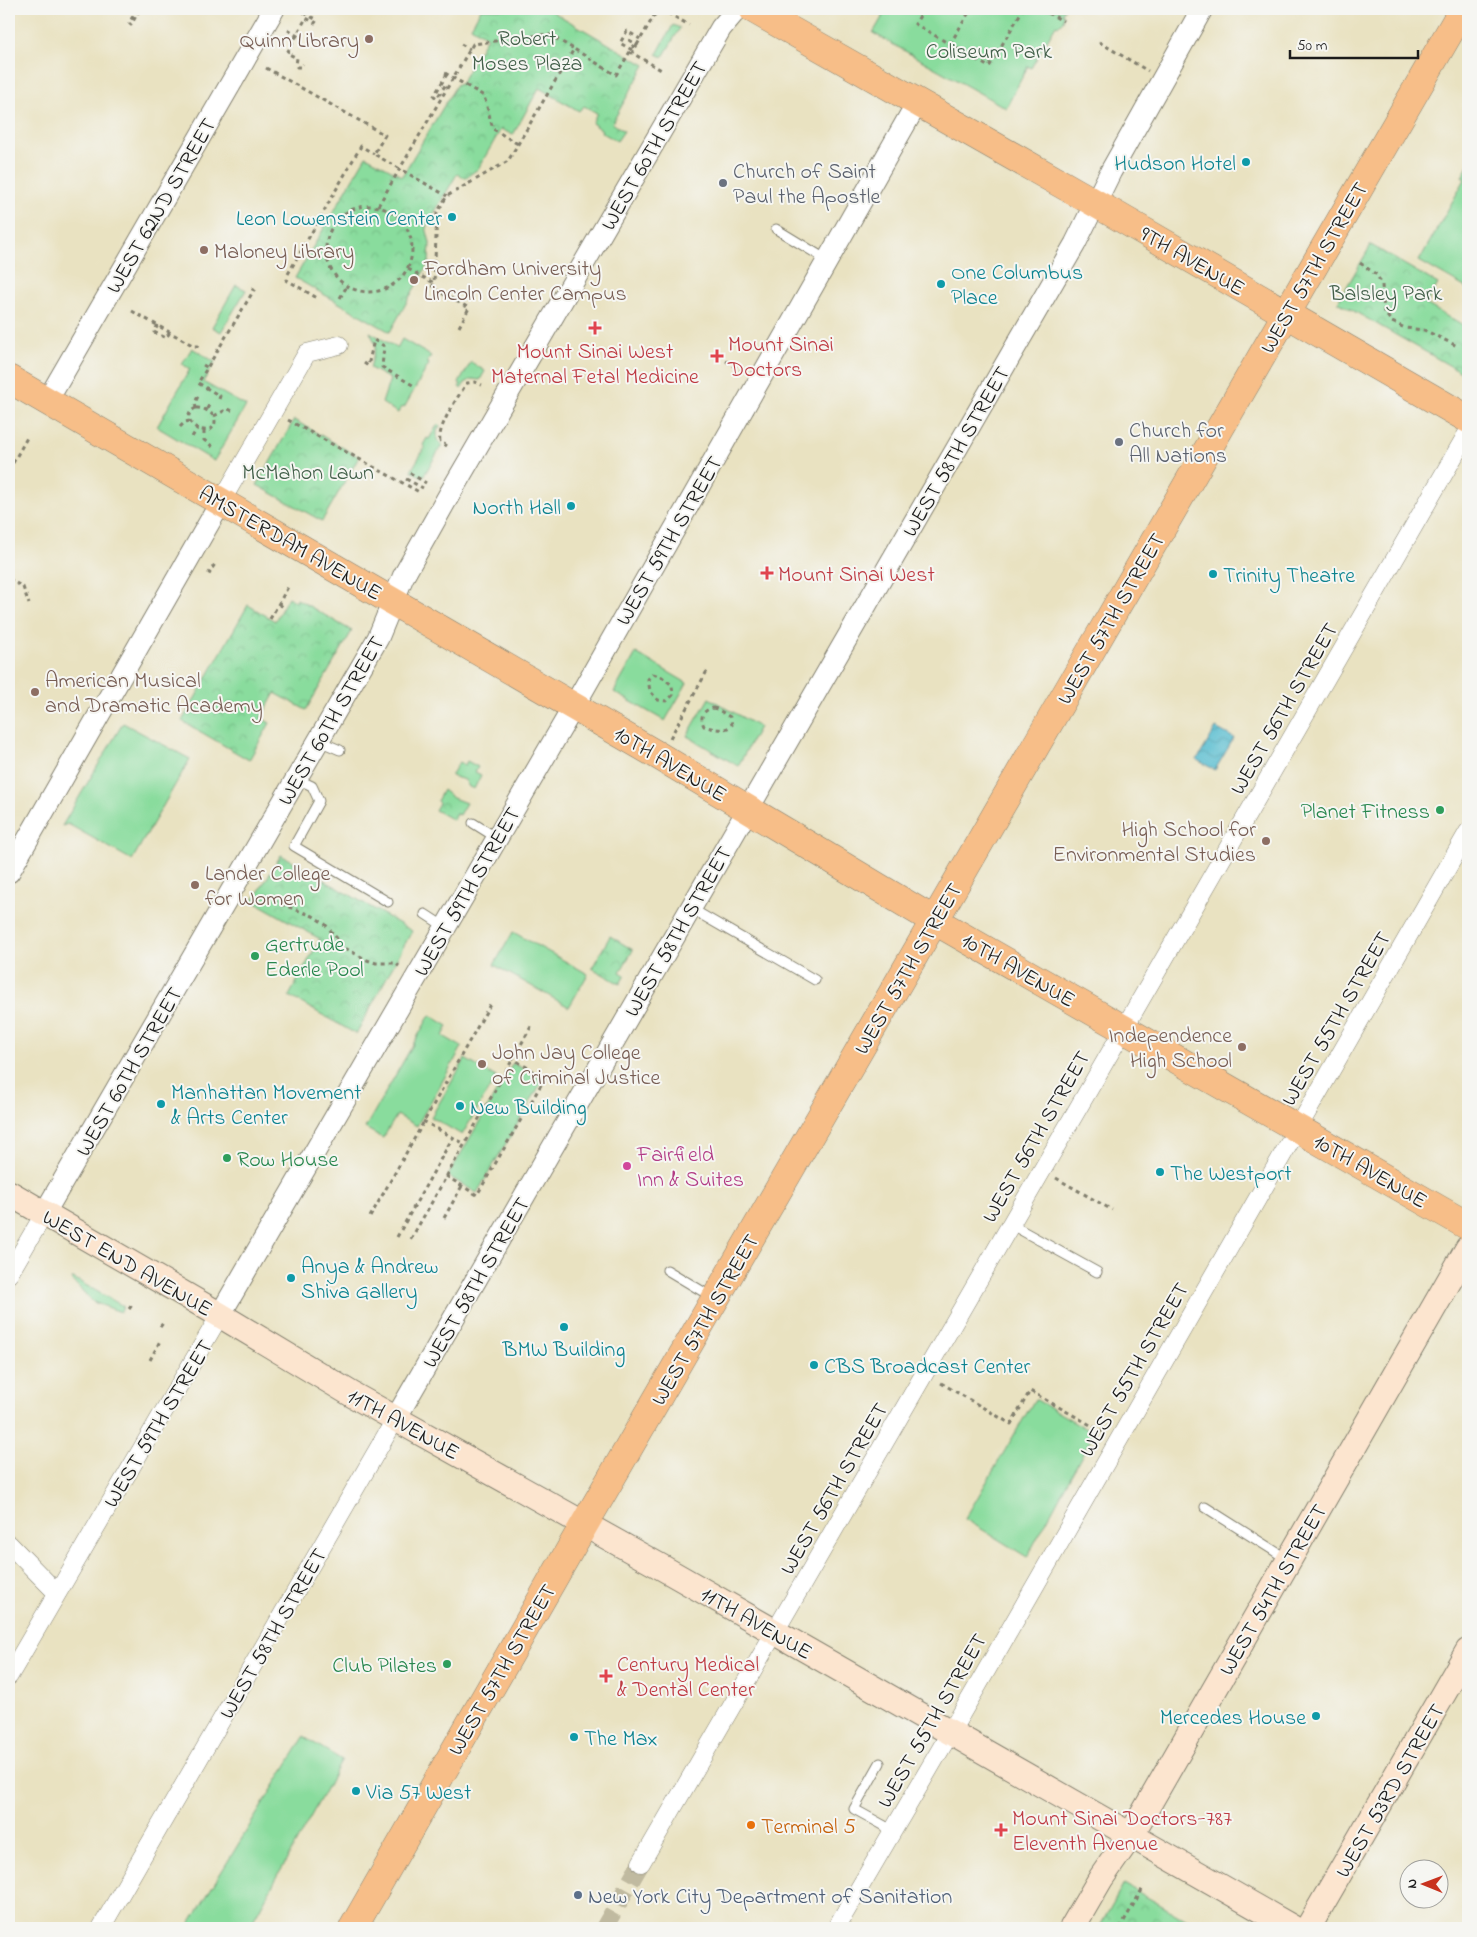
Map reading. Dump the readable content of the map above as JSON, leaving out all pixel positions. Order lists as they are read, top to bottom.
{
  "streets": {
    "main road": [
      "9TH AVENUE",
      "WEST 57TH STREET",
      "AMSTERDAM AVENUE",
      "10TH AVENUE",
      "WEST END AVENUE",
      "11TH AVENUE",
      "WEST 54TH STREET",
      "WEST 53RD STREET"
    ],
    "street": [
      "WEST 60TH STREET",
      "WEST 62ND STREET",
      "WEST 58TH STREET",
      "WEST 59TH STREET",
      "WEST 56TH STREET",
      "WEST 55TH STREET"
    ]
  },
  "crossings": [
    ["WEST 60TH STREET", "AMSTERDAM AVENUE"],
    ["WEST 60TH STREET", "WEST END AVENUE"],
    ["WEST 62ND STREET", "AMSTERDAM AVENUE"],
    ["9TH AVENUE", "WEST 57TH STREET"],
    ["9TH AVENUE", "WEST 58TH STREET"],
    ["9TH AVENUE", "WEST 59TH STREET"],
    ["WEST 57TH STREET", "10TH AVENUE"],
    ["WEST 57TH STREET", "11TH AVENUE"],
    ["WEST 58TH STREET", "10TH AVENUE"],
    ["WEST 58TH STREET", "11TH AVENUE"],
    ["WEST 59TH STREET", "AMSTERDAM AVENUE"],
    ["WEST 59TH STREET", "10TH AVENUE"],
    ["WEST 59TH STREET", "WEST END AVENUE"],
    ["WEST 59TH STREET", "11TH AVENUE"],
    ["AMSTERDAM AVENUE", "10TH AVENUE"],
    ["WEST 56TH STREET", "10TH AVENUE"],
    ["WEST 56TH STREET", "11TH AVENUE"],
    ["10TH AVENUE", "WEST 55TH STREET"],
    ["WEST 55TH STREET", "11TH AVENUE"],
    ["WEST END AVENUE", "11TH AVENUE"],
    ["11TH AVENUE", "WEST 54TH STREET"]
  ],
  "parks": [
    "Robert Moses Plaza",
    "Coliseum Park",
    "Balsley Park",
    "McMahon Lawn"
  ],
  "places": {
    "other": [
      "Quinn Library",
      "Hudson Hotel",
      "Church of Saint Paul the Apostle",
      "Leon Lowenstein Center",
      "Maloney Library",
      "Fordham University Lincoln Center Campus",
      "One Columbus Place",
      "Church for All Nations",
      "North Hall",
      "Trinity Theatre",
      "American Musical and Dramatic Academy",
      "Planet Fitness",
      "High School for Environmental Studies",
      "Lander College for Women",
      "Gertrude Ederle Pool",
      "Independence High School",
      "John Jay College of Criminal Justice",
      "Manhattan Movement & Arts Center",
      "New Building",
      "Row House",
      "Fairfield Inn & Suites",
      "The Westport",
      "Anya & Andrew Shiva Gallery",
      "BMW Building",
      "CBS Broadcast Center",
      "Club Pilates",
      "Mercedes House",
      "The Max",
      "Via 57 West",
      "Terminal 5",
      "New York City Department of Sanitation"
    ],
    "health": [
      "Mount Sinai West Maternal Fetal Medicine",
      "Mount Sinai Doctors",
      "Mount Sinai West",
      "Century Medical & Dental Center",
      "Mount Sinai Doctors-787 Eleventh Avenue"
    ]
  },
  "scale_bar": "50 m",
  "north": "left"
}
